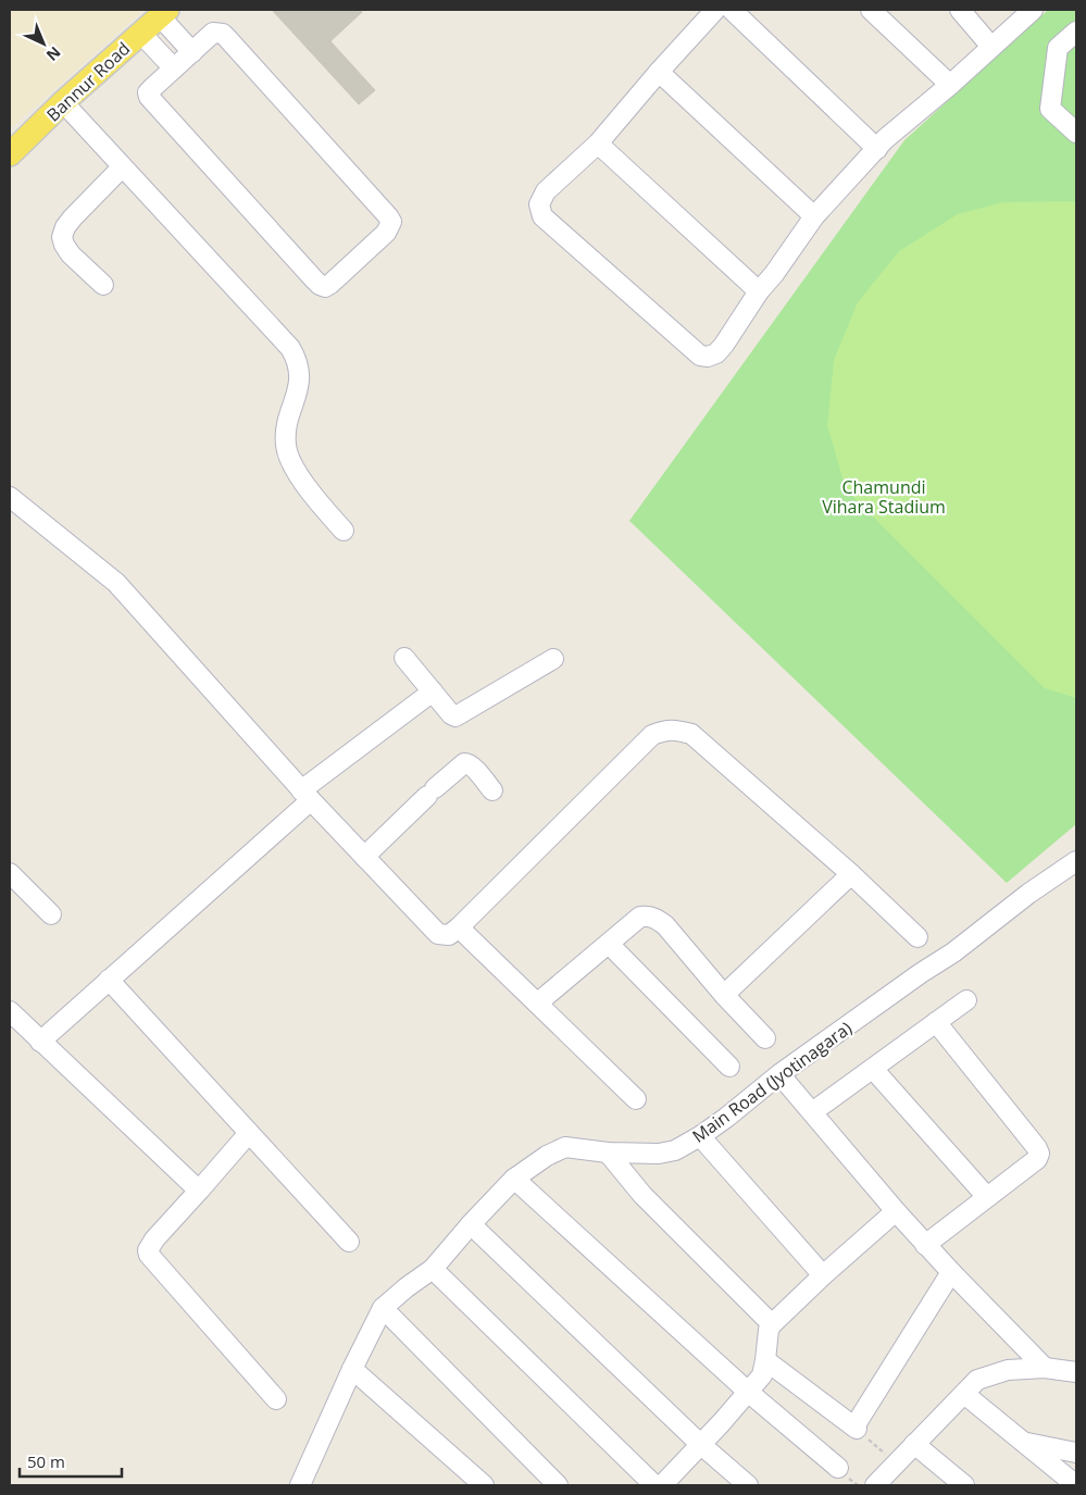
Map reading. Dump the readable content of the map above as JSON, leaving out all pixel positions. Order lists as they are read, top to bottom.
{
  "streets": {
    "main road": ["Bannur Road"],
    "street": ["Main Road (Jyotinagara)"]
  },
  "parks": ["Chamundi Vihara Stadium"],
  "scale_bar": "50 m",
  "north": "bottom right"
}
